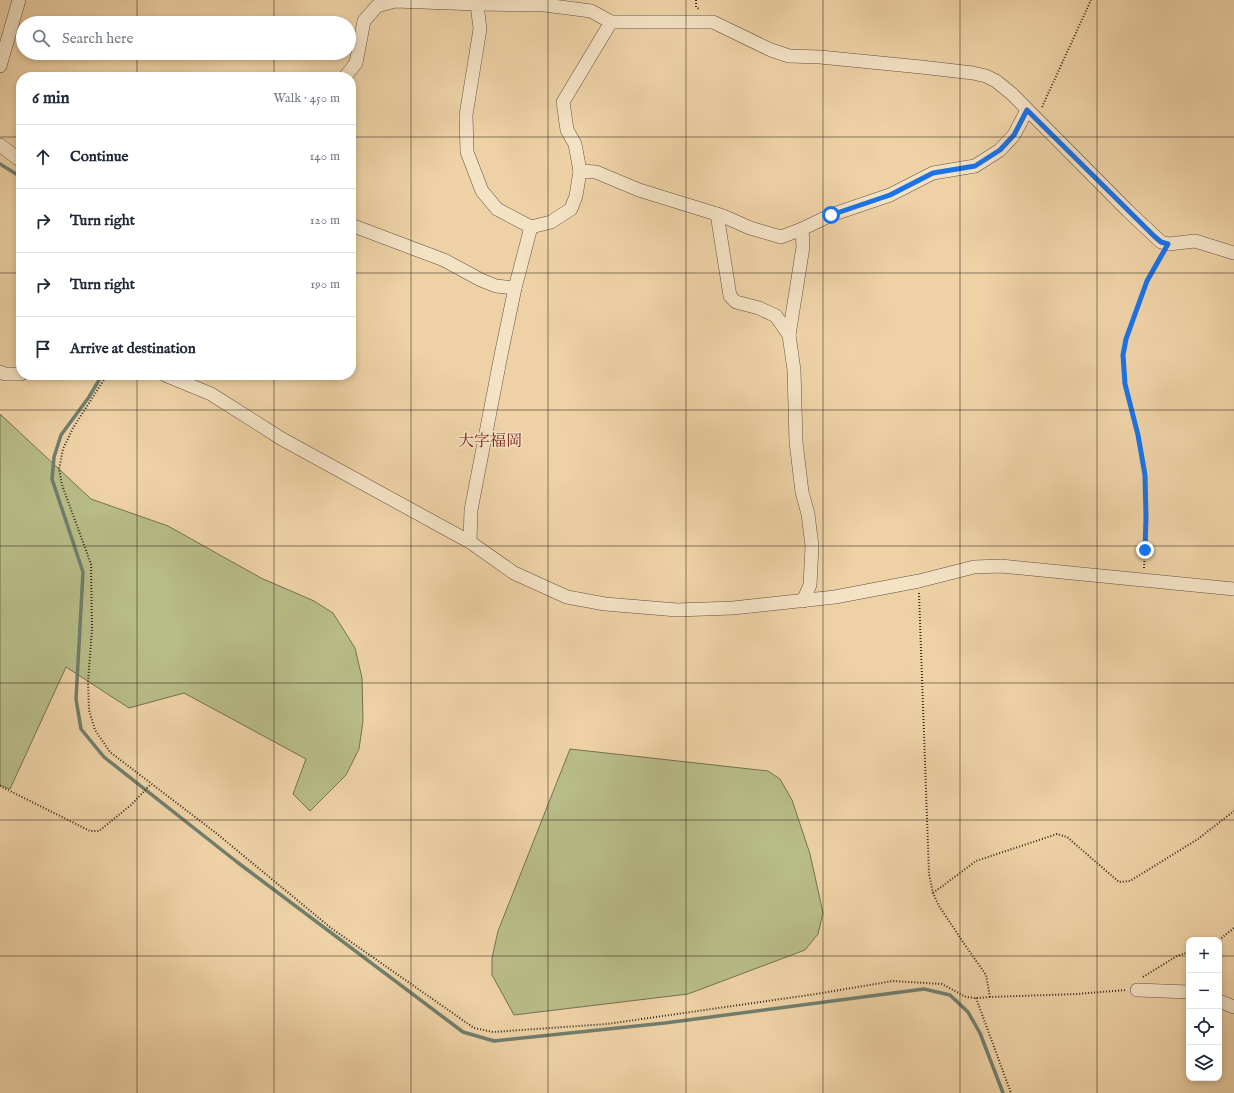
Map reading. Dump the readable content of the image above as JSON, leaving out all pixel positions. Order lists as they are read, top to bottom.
{
  "districts": ["大字福岡"],
  "page": {
    "search": "Search here",
    "heading": ["6 min", "Walk · 450 m"],
    "list": [
      ["Continue", "140 m"],
      ["Turn right", "120 m"],
      ["Turn right", "190 m"],
      "Arrive at destination"
    ],
    "map_buttons": ["+", "−"]
  }
}
